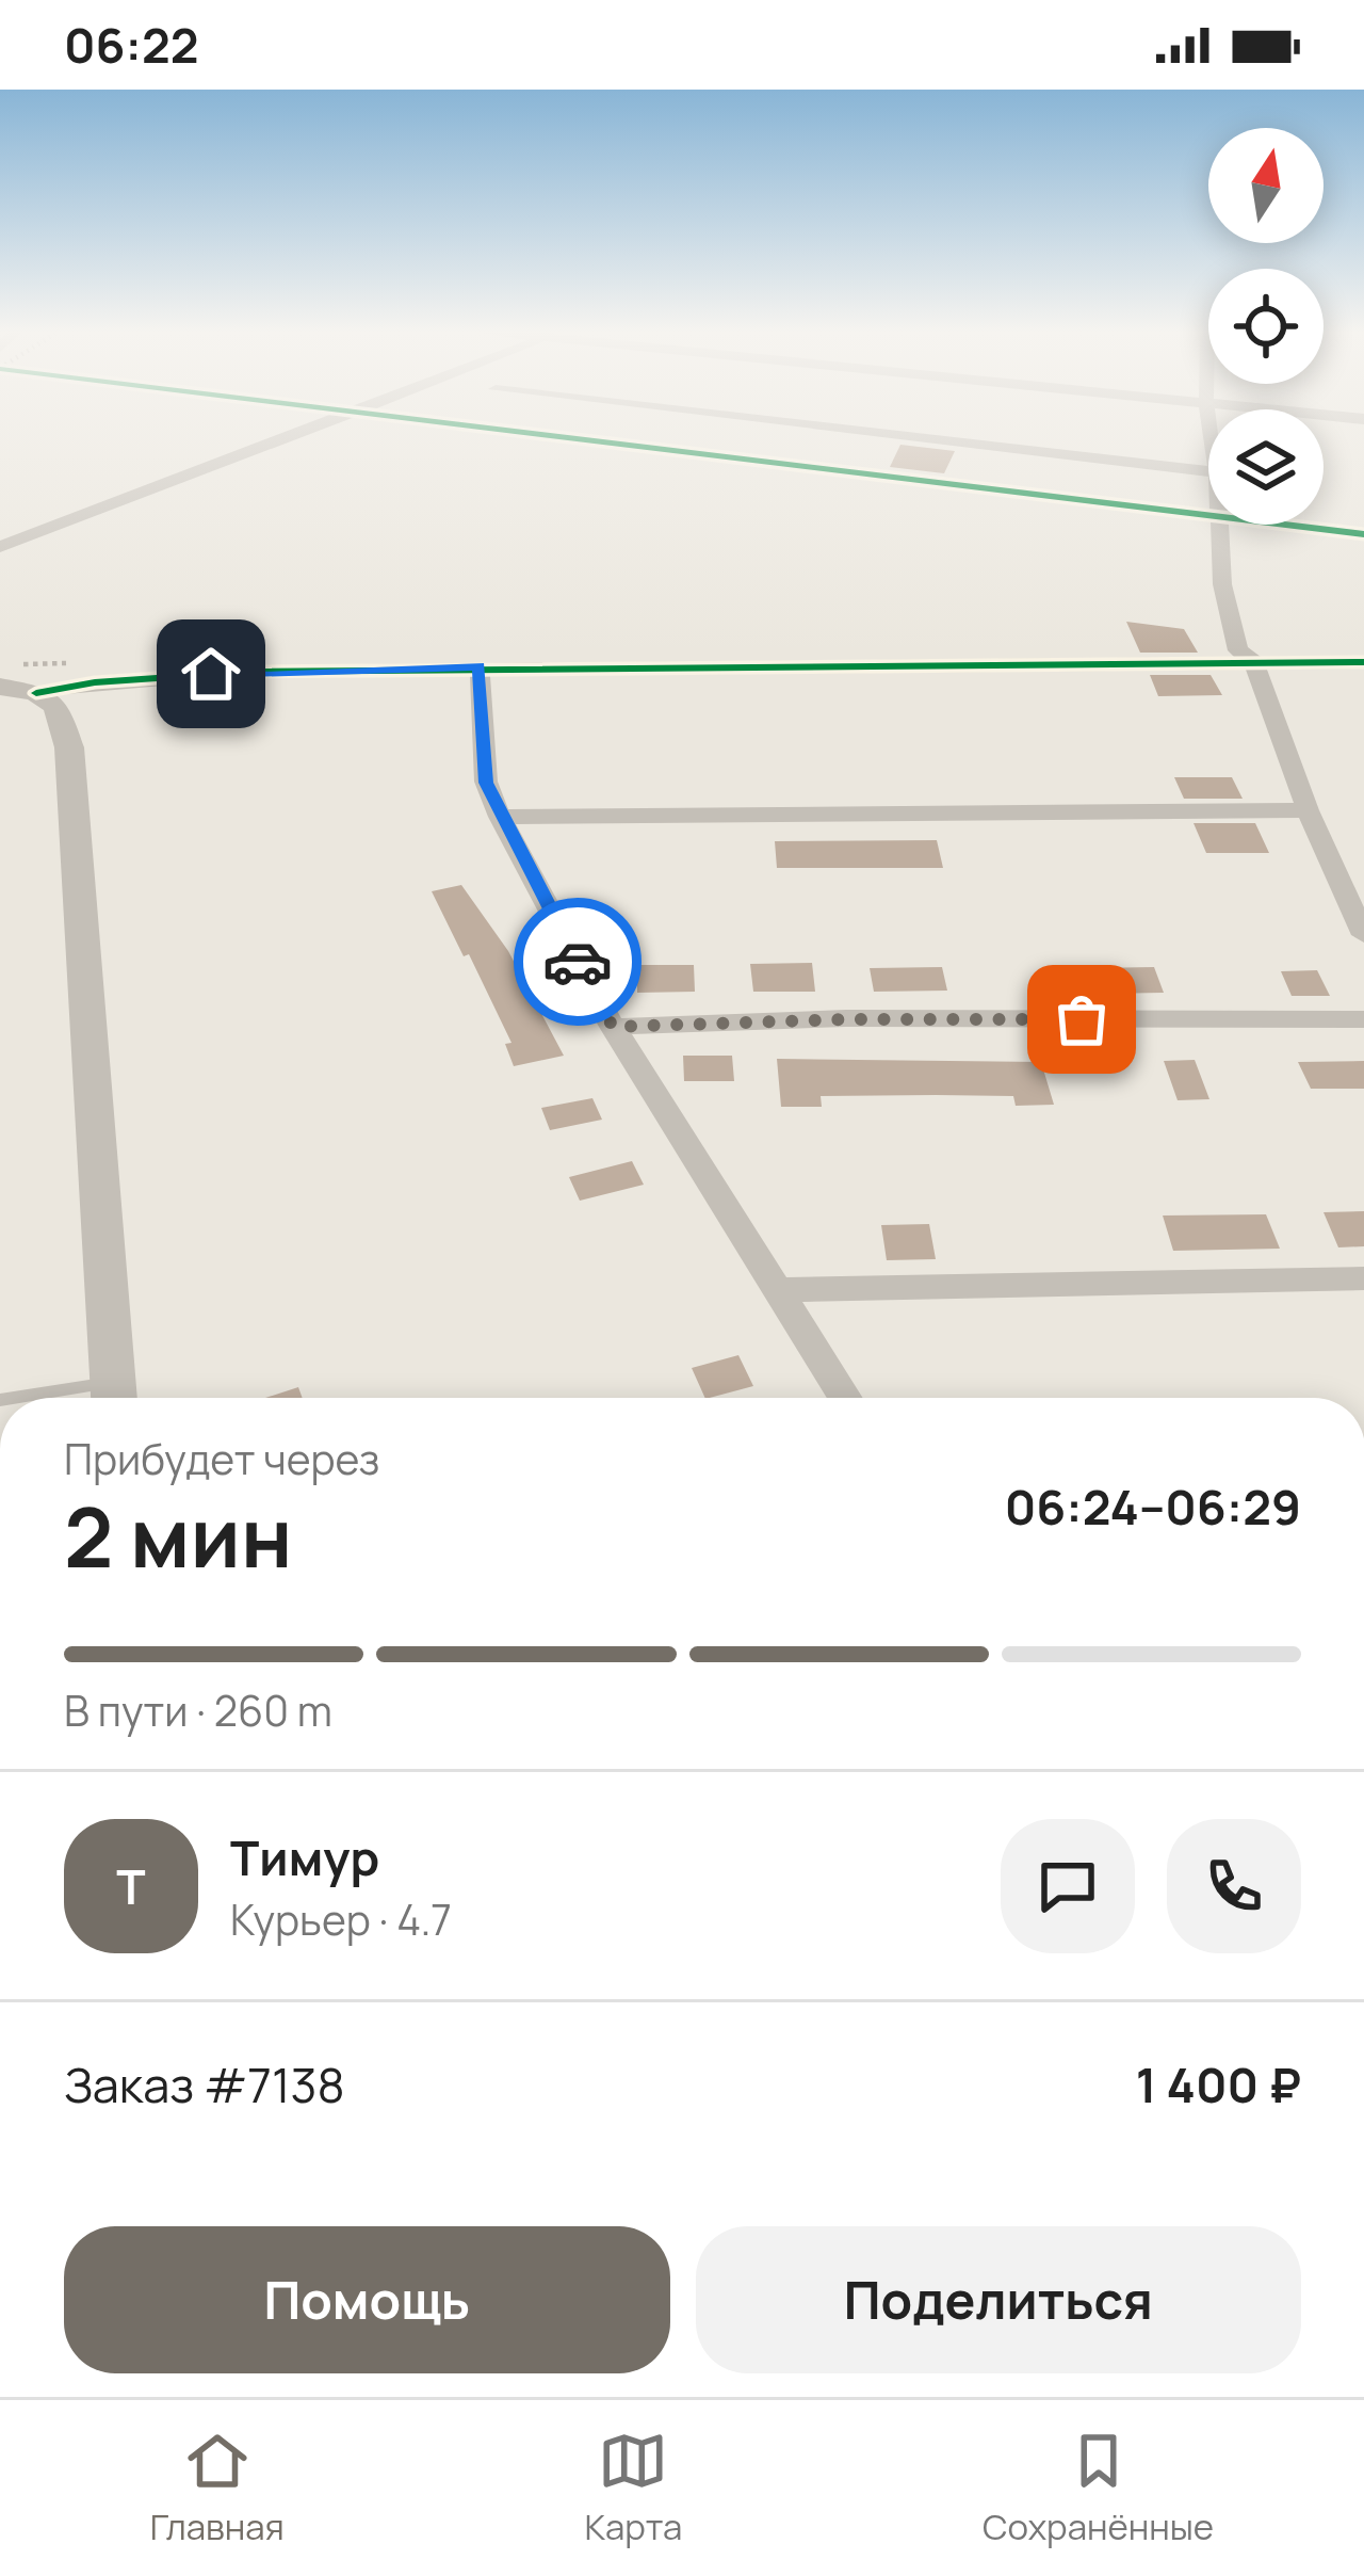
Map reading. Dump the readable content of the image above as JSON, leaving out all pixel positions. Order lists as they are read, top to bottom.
{
  "north": "top",
  "page": {
    "status": "06:22",
    "heading": ["2 мин", "Прибудет через", "06:24–06:29"],
    "panel": [
      "Тимур",
      "Курьер · 4.7",
      "Заказ #7138",
      "1 400 ₽"
    ],
    "bar": "В пути · 260 m",
    "round": "Т",
    "buttons": ["Помощь", "Поделиться"],
    "tabs": ["Главная", "Карта", "Сохранённые"]
  }
}
